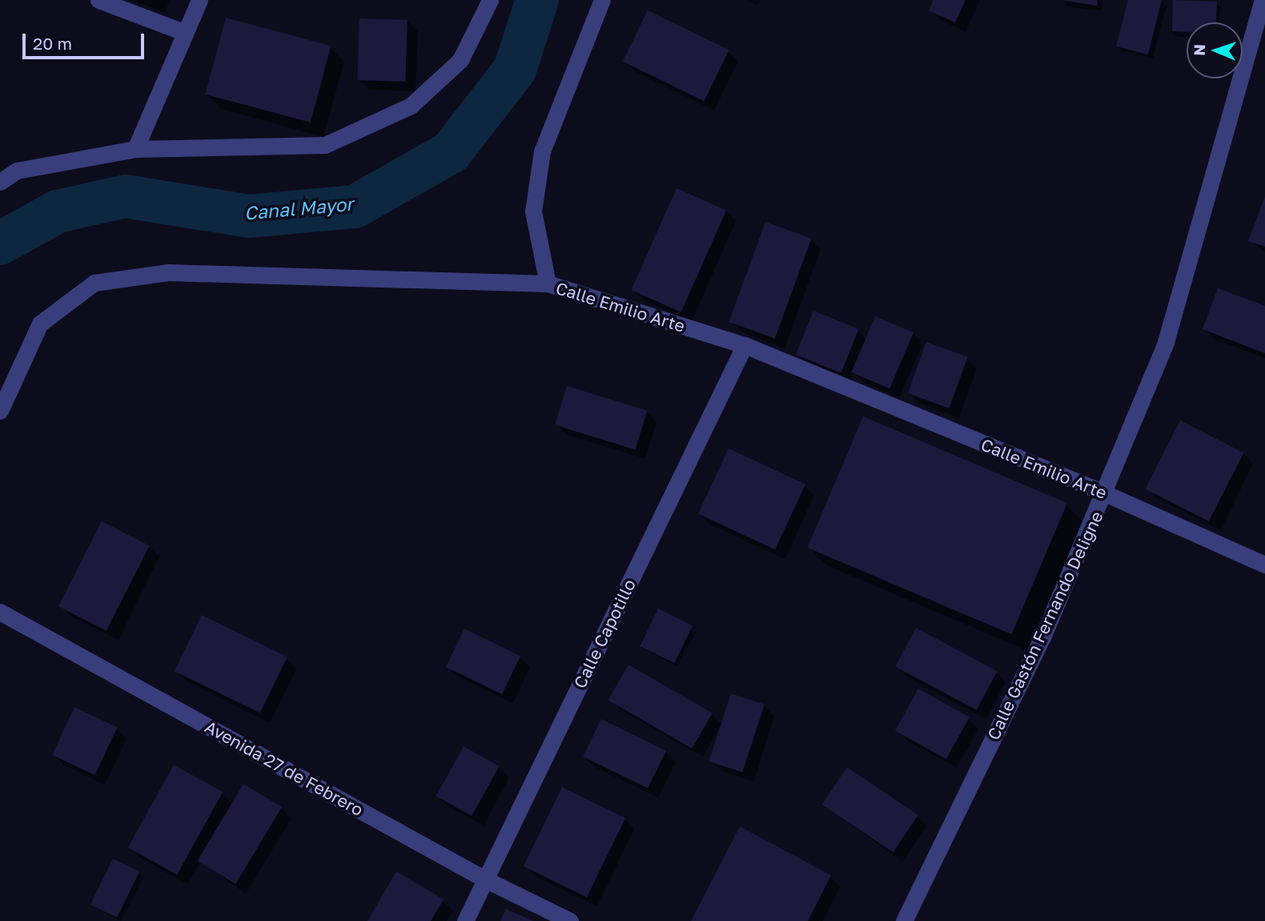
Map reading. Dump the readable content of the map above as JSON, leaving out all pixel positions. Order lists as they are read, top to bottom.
{
  "streets": {
    "street": [
      "Calle Emilio Arte",
      "Calle Gastón Fernando Deligne",
      "Calle Capotillo",
      "Avenida 27 de Febrero"
    ]
  },
  "crossings": [
    ["Calle Emilio Arte", "Calle Gastón Fernando Deligne"],
    ["Calle Emilio Arte", "Calle Capotillo"],
    ["Calle Capotillo", "Avenida 27 de Febrero"]
  ],
  "water": ["Canal Mayor"],
  "scale_bar": "20 m",
  "north": "left"
}
